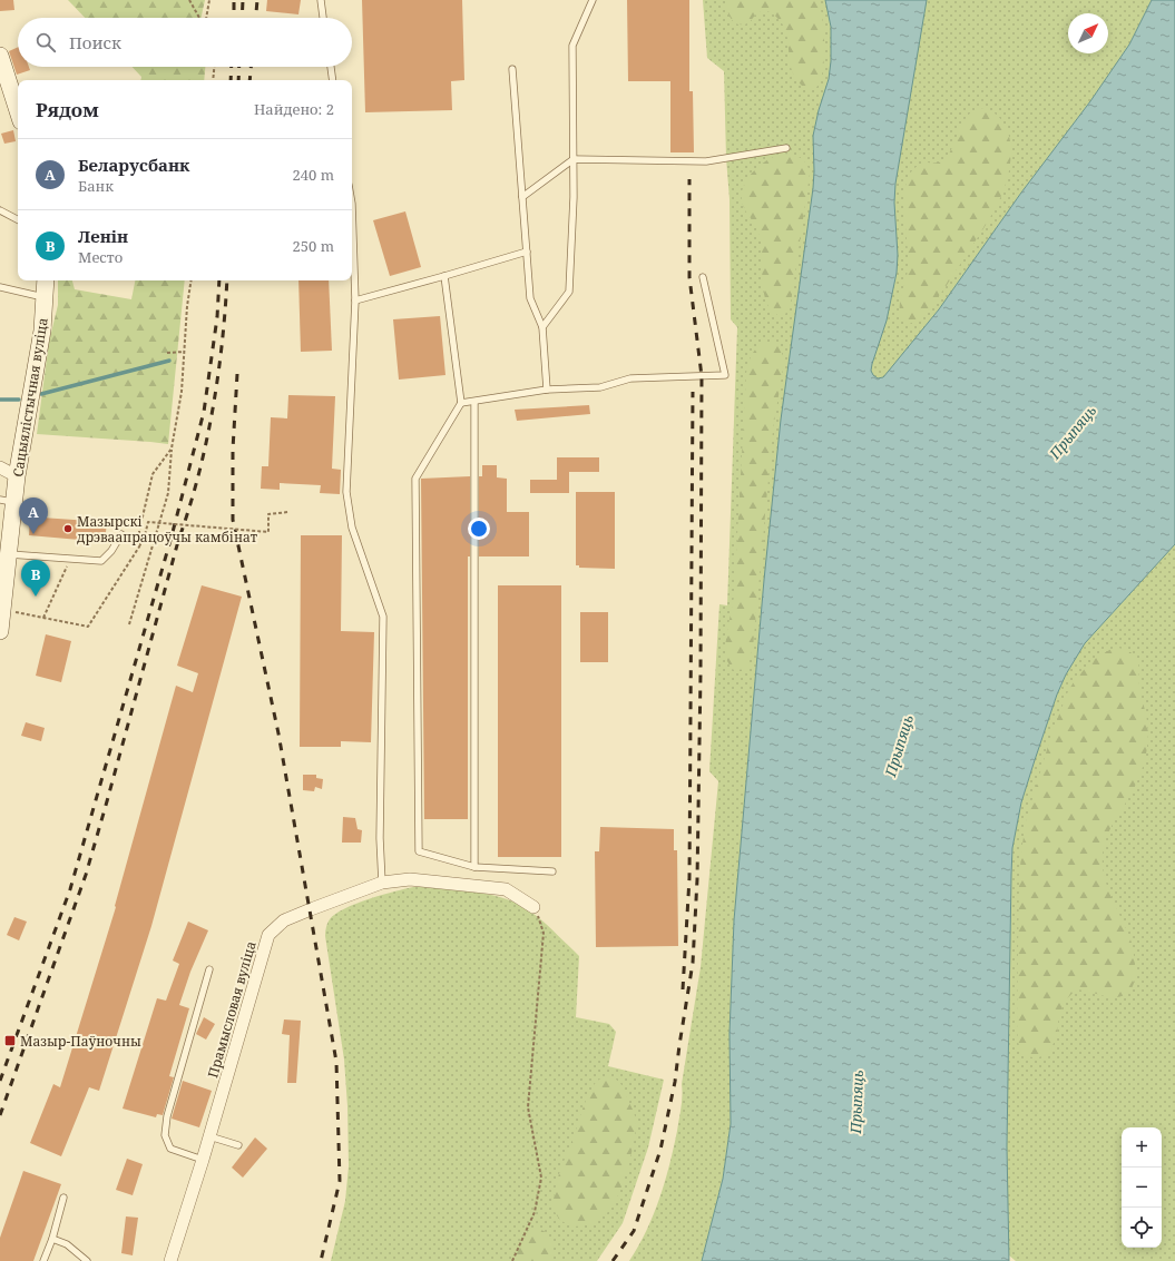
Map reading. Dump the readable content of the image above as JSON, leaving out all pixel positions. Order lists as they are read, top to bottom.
{
  "streets": {
    "street": ["Сацыялістычная вуліца", "Прамысловая вуліца"]
  },
  "water": ["Прыпяць"],
  "places": {
    "other": ["Мазырскі дрэваапрацоўчы камбінат"],
    "transit": ["Мазыр-Паўночны"]
  },
  "north": "top right",
  "page": {
    "search": "Поиск",
    "heading": ["Рядом", "Найдено: 2"],
    "list": [
      {
        "mark": "A",
        "name": "Беларусбанк",
        "note": "Банк",
        "value": "240 m"
      },
      {
        "mark": "B",
        "name": "Ленін",
        "note": "Место",
        "value": "250 m"
      }
    ],
    "pins": ["A", "B"],
    "map_buttons": ["+", "−"]
  }
}
